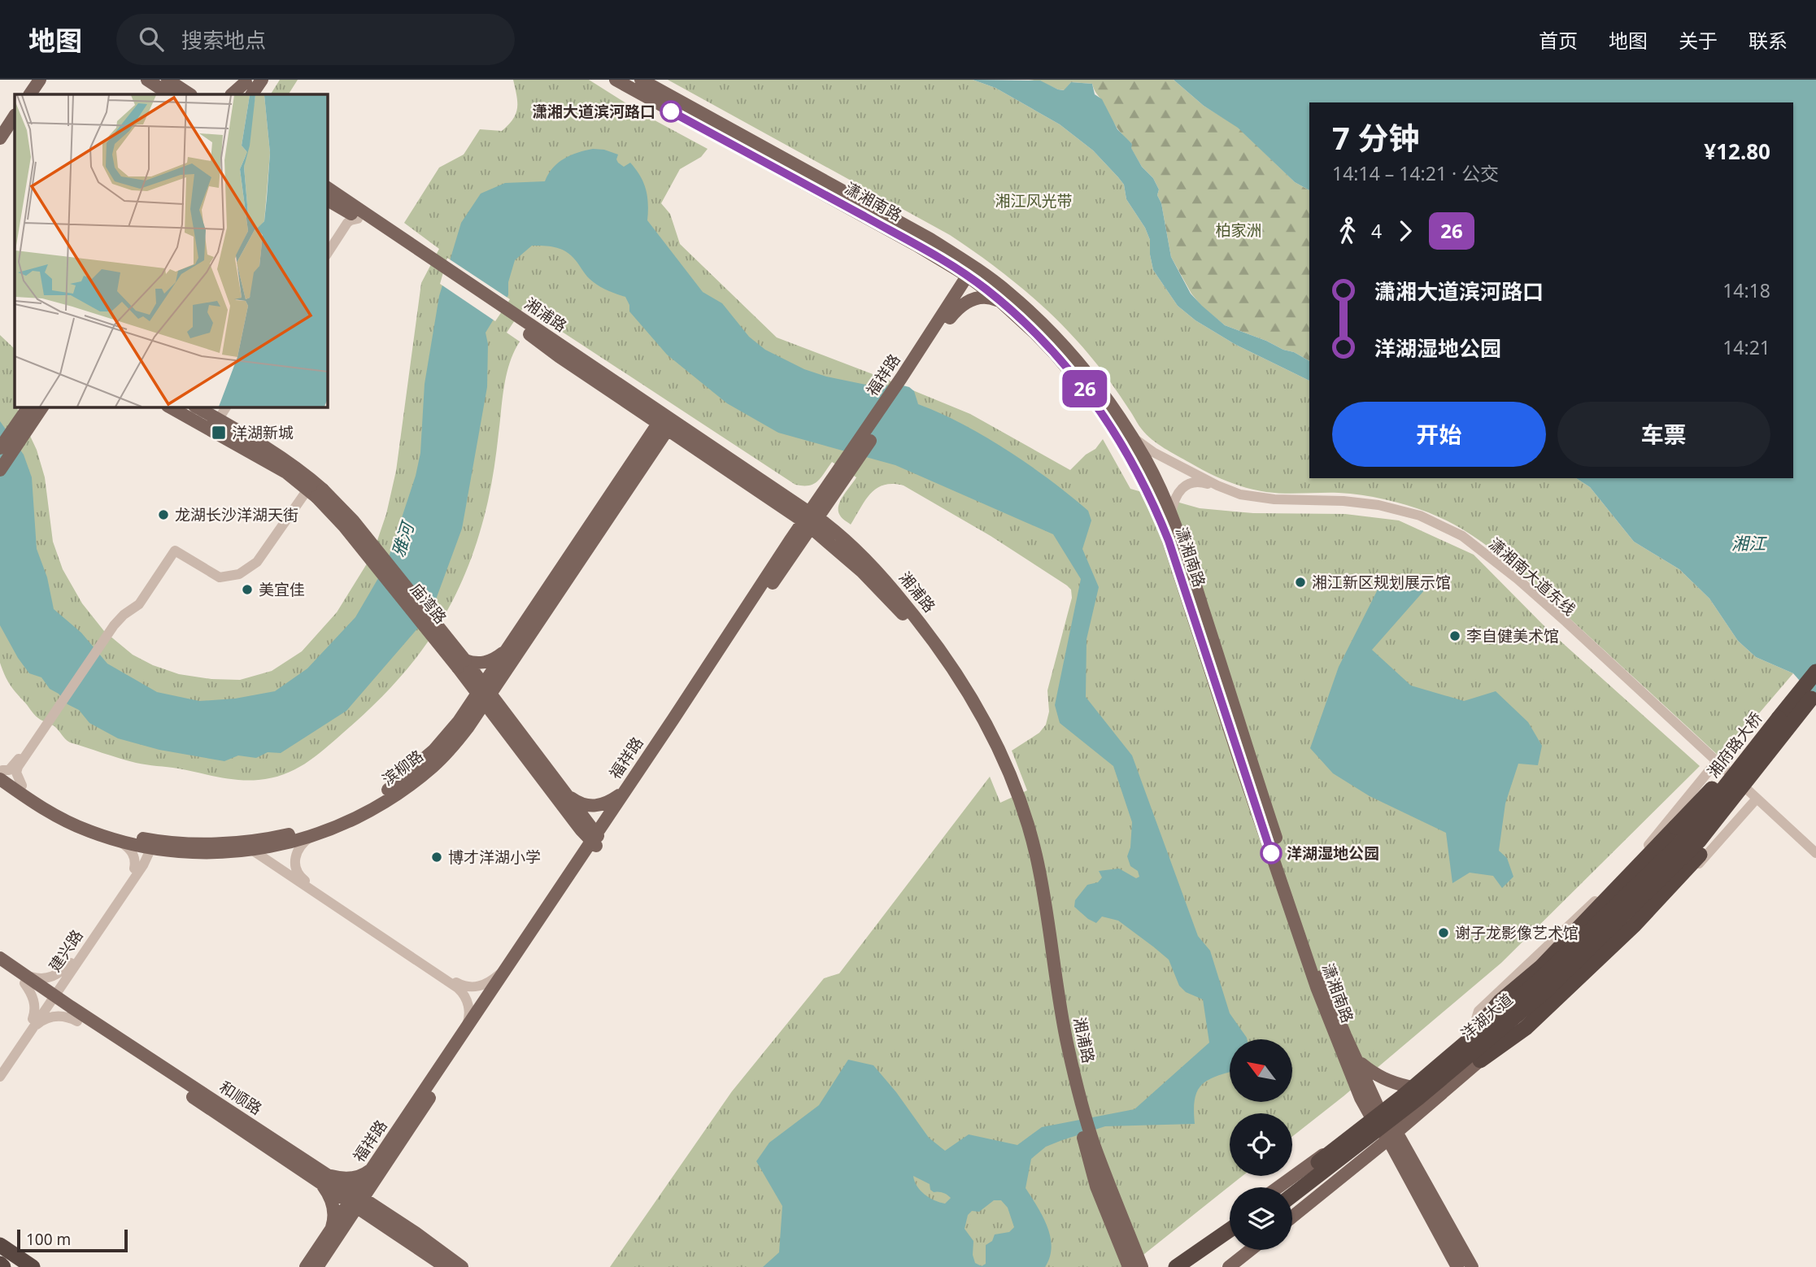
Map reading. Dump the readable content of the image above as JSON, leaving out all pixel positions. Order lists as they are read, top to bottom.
{
  "streets": {
    "highway": ["湘府路大桥", "洋湖大道"],
    "main road": [
      "潇湘南路",
      "湘浦路",
      "福祥路",
      "庙湾路",
      "滨柳路",
      "和顺路"
    ],
    "street": ["潇湘南大道东线", "建兴路"]
  },
  "crossings": [
    ["潇湘南路", "福祥路"],
    ["潇湘南路", "潇湘南大道东线"],
    ["湘浦路", "福祥路"],
    ["湘浦路", "滨柳路"],
    ["福祥路", "庙湾路"],
    ["福祥路", "和顺路"],
    ["庙湾路", "滨柳路"],
    ["湘府路大桥", "洋湖大道"],
    ["建兴路", "和顺路"]
  ],
  "water": ["雅河", "湘江"],
  "parks": ["湘江风光带", "柏家洲"],
  "places": {
    "other": [
      "潇湘大道滨河路口",
      "龙湖长沙洋湖天街",
      "湘江新区规划展示馆",
      "美宜佳",
      "李自健美术馆",
      "洋湖湿地公园",
      "博才洋湖小学",
      "谢子龙影像艺术馆"
    ],
    "transit": ["洋湖新城"]
  },
  "lines": ["bus line 26"],
  "scale_bar": "100 m",
  "north": "top left",
  "page": {
    "header": "地图",
    "search": "搜索地点",
    "nav": [
      "首页",
      "地图",
      "关于",
      "联系"
    ],
    "on_map": "26",
    "heading": ["7 分钟", "14:14 – 14:21 · 公交", "¥12.80"],
    "legs": ["4", "26"],
    "list": [
      {
        "name": "潇湘大道滨河路口",
        "value": "14:18"
      },
      {
        "name": "洋湖湿地公园",
        "value": "14:21"
      }
    ],
    "buttons": ["开始", "车票"],
    "scale": "100 m"
  }
}
